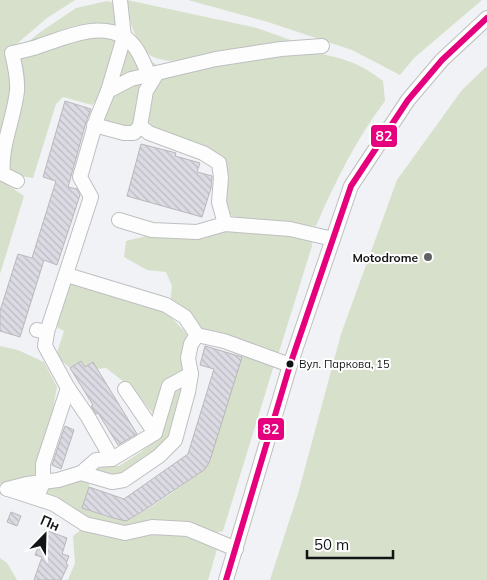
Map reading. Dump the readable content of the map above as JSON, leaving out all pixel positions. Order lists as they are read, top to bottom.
{
  "places": ["Motodrome", "Вул. Паркова, 15"],
  "lines": ["transit line 82"],
  "scale_bar": "50 m",
  "north": "top right"
}
